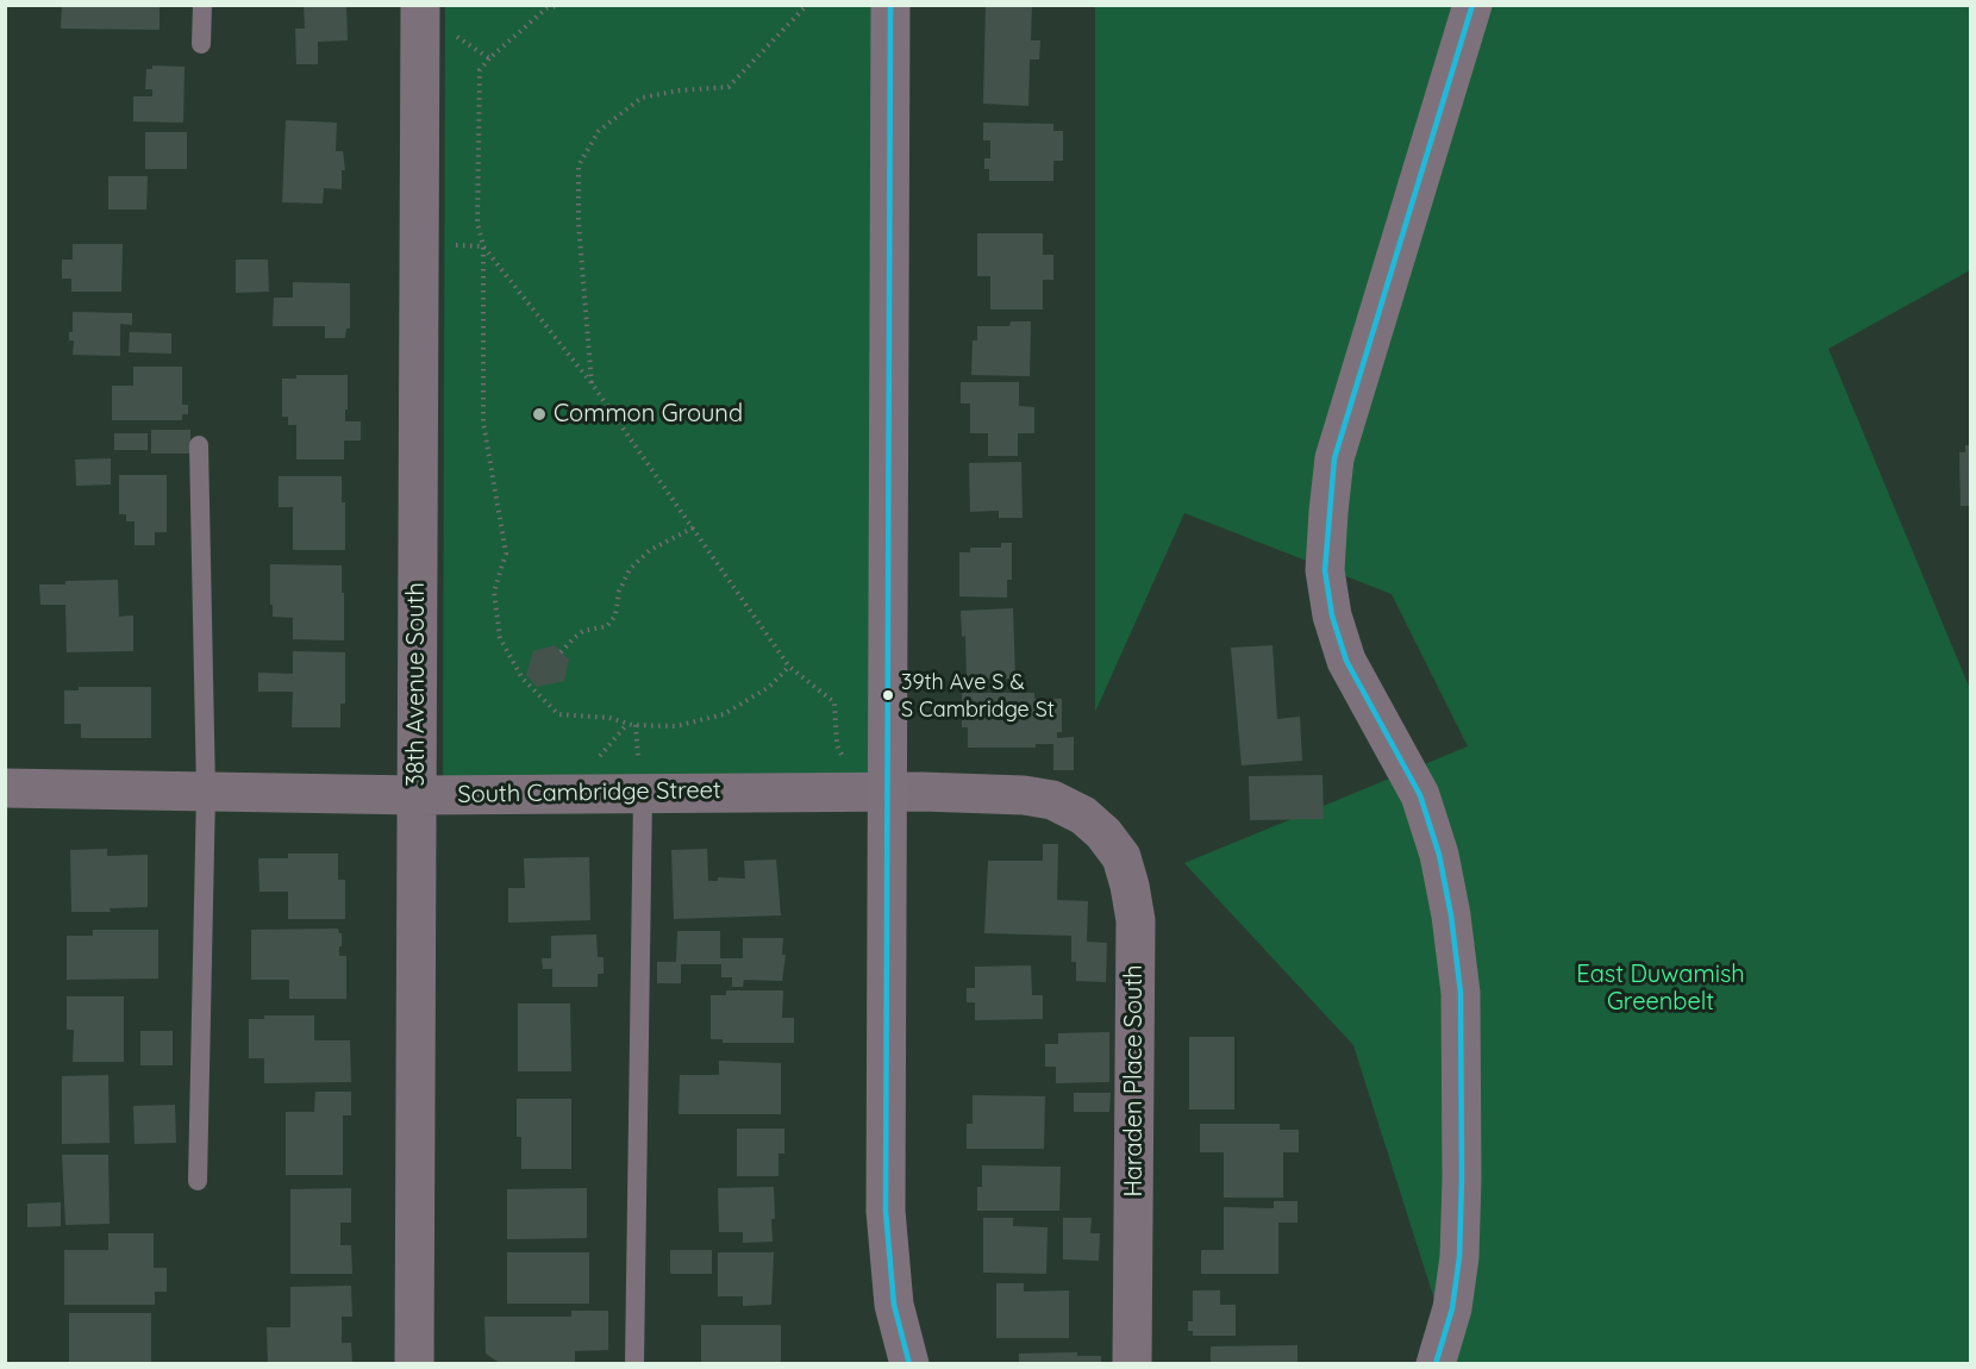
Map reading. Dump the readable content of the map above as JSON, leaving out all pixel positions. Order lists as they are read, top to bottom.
{
  "streets": {
    "street": ["38th Avenue South", "South Cambridge Street", "Haraden Place South"]
  },
  "crossings": [
    ["38th Avenue South", "South Cambridge Street"],
    ["South Cambridge Street", "Haraden Place South"]
  ],
  "parks": ["East Duwamish Greenbelt"],
  "places": ["Common Ground", "39th Ave S & S Cambridge St"]
}
